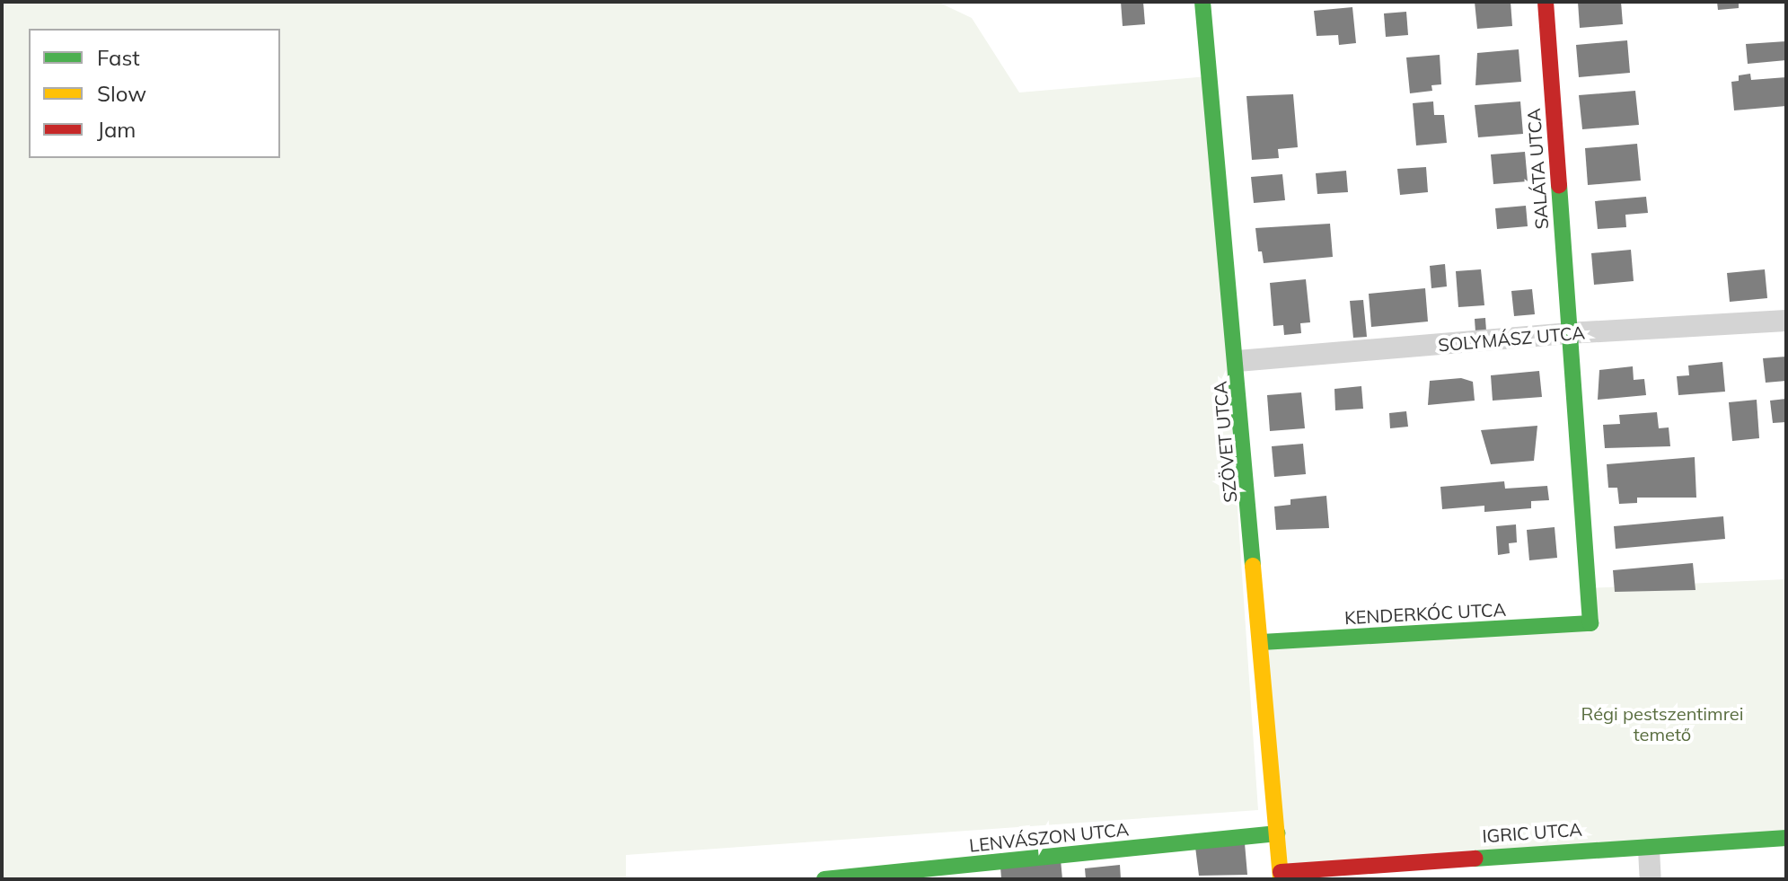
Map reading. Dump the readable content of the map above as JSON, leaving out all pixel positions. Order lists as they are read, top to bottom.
{
  "streets": {
    "street": [
      "SALÁTA UTCA",
      "SOLYMÁSZ UTCA",
      "SZÖVET UTCA",
      "KENDERKÓC UTCA",
      "IGRIC UTCA",
      "LENVÁSZON UTCA"
    ]
  },
  "crossings": [
    ["SALÁTA UTCA", "SOLYMÁSZ UTCA"],
    ["SALÁTA UTCA", "KENDERKÓC UTCA"],
    ["SOLYMÁSZ UTCA", "SZÖVET UTCA"],
    ["SZÖVET UTCA", "KENDERKÓC UTCA"],
    ["SZÖVET UTCA", "IGRIC UTCA"],
    ["SZÖVET UTCA", "LENVÁSZON UTCA"]
  ],
  "parks": ["Régi pestszentimrei temető"],
  "legend": ["Fast", "Slow", "Jam"]
}
